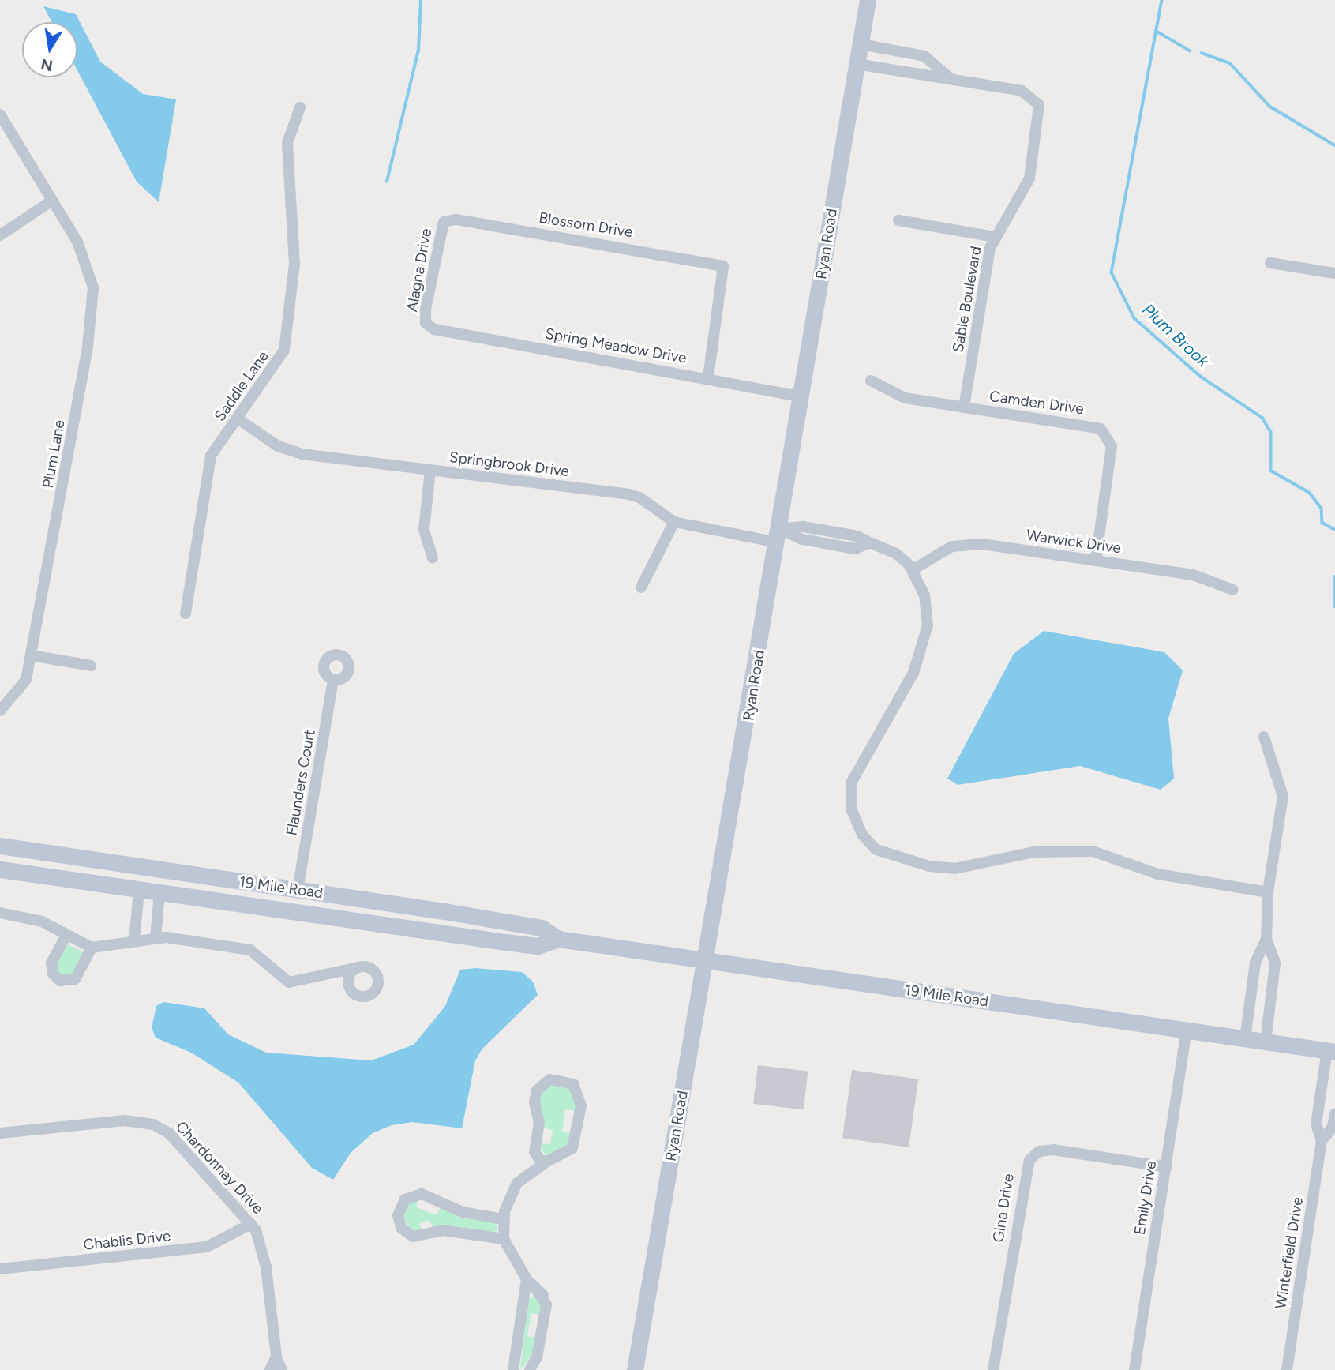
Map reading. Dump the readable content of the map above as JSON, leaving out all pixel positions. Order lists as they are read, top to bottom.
{
  "streets": {
    "main road": ["Ryan Road", "19 Mile Road"],
    "street": [
      "Blossom Drive",
      "Alagna Drive",
      "Sable Boulevard",
      "Spring Meadow Drive",
      "Saddle Lane",
      "Camden Drive",
      "Plum Lane",
      "Springbrook Drive",
      "Warwick Drive",
      "Flaunders Court",
      "Chardonnay Drive",
      "Emily Drive",
      "Gina Drive",
      "Chablis Drive",
      "Winterfield Drive"
    ]
  },
  "crossings": [
    ["Blossom Drive", "Alagna Drive"],
    ["Blossom Drive", "Spring Meadow Drive"],
    ["Ryan Road", "Sable Boulevard"],
    ["Ryan Road", "Spring Meadow Drive"],
    ["Ryan Road", "Springbrook Drive"],
    ["Ryan Road", "19 Mile Road"],
    ["Alagna Drive", "Spring Meadow Drive"],
    ["Sable Boulevard", "Camden Drive"],
    ["Saddle Lane", "Springbrook Drive"],
    ["Camden Drive", "Warwick Drive"],
    ["Springbrook Drive", "Warwick Drive"],
    ["Flaunders Court", "19 Mile Road"],
    ["19 Mile Road", "Emily Drive"],
    ["19 Mile Road", "Winterfield Drive"],
    ["Chardonnay Drive", "Chablis Drive"],
    ["Emily Drive", "Gina Drive"]
  ],
  "water": ["Plum Brook"],
  "north": "bottom"
}
